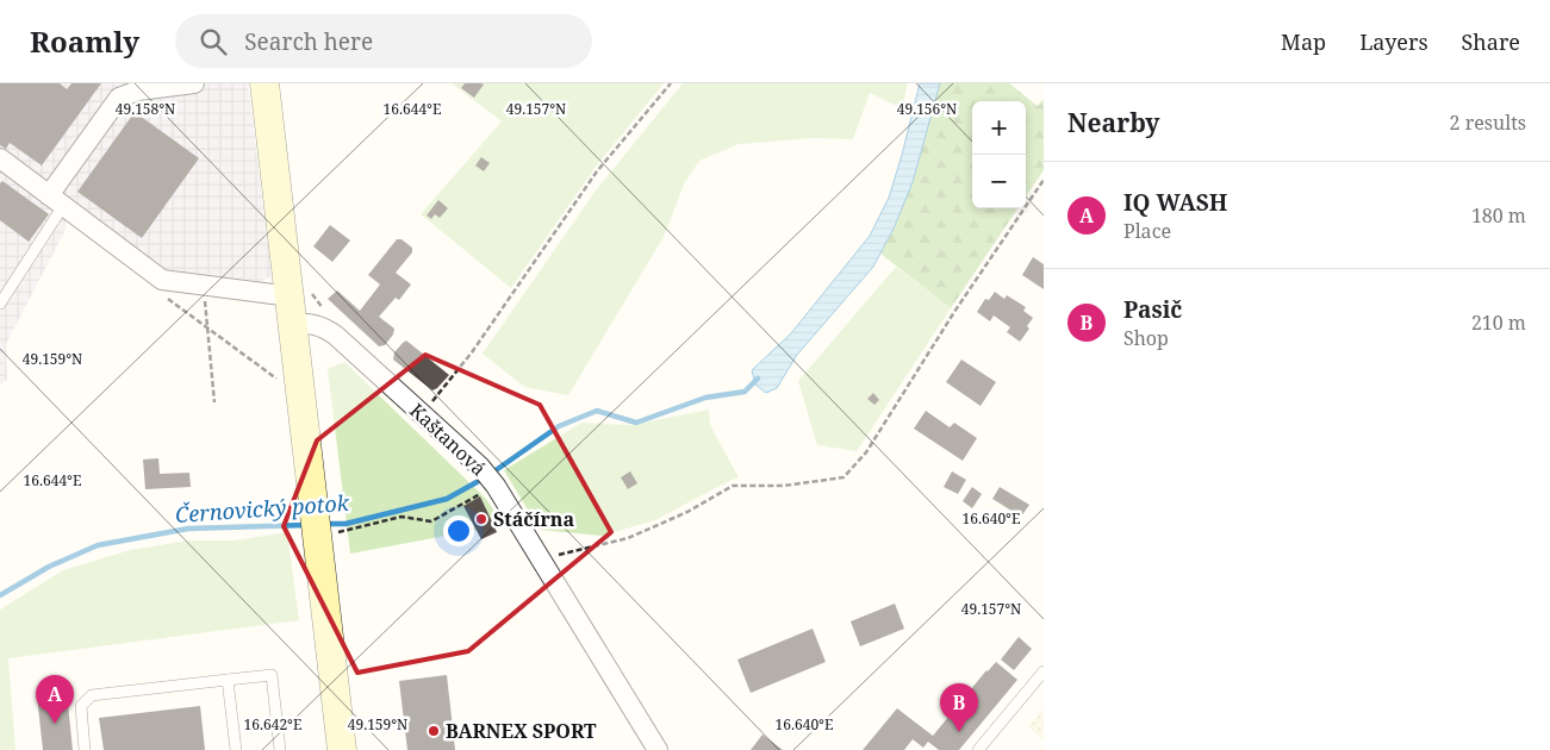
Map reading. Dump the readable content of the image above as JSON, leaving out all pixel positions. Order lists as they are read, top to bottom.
{
  "streets": {
    "street": ["Kaštanová"]
  },
  "water": ["Černovický potok"],
  "places": ["Stáčírna", "BARNEX SPORT"],
  "page": {
    "header": "Roamly",
    "search": "Search here",
    "nav": ["Map", "Layers", "Share"],
    "heading": ["Nearby", "2 results"],
    "map_buttons": ["+", "−"],
    "list": [
      {
        "mark": "A",
        "name": "IQ WASH",
        "note": "Place",
        "value": "180 m"
      },
      {
        "mark": "B",
        "name": "Pasič",
        "note": "Shop",
        "value": "210 m"
      }
    ],
    "pins": ["A", "B"]
  },
  "coordinates": [
    "16.644°E",
    "49.156°N",
    "49.158°N",
    "49.157°N",
    "49.159°N",
    "16.640°E",
    "16.642°E"
  ]
}
